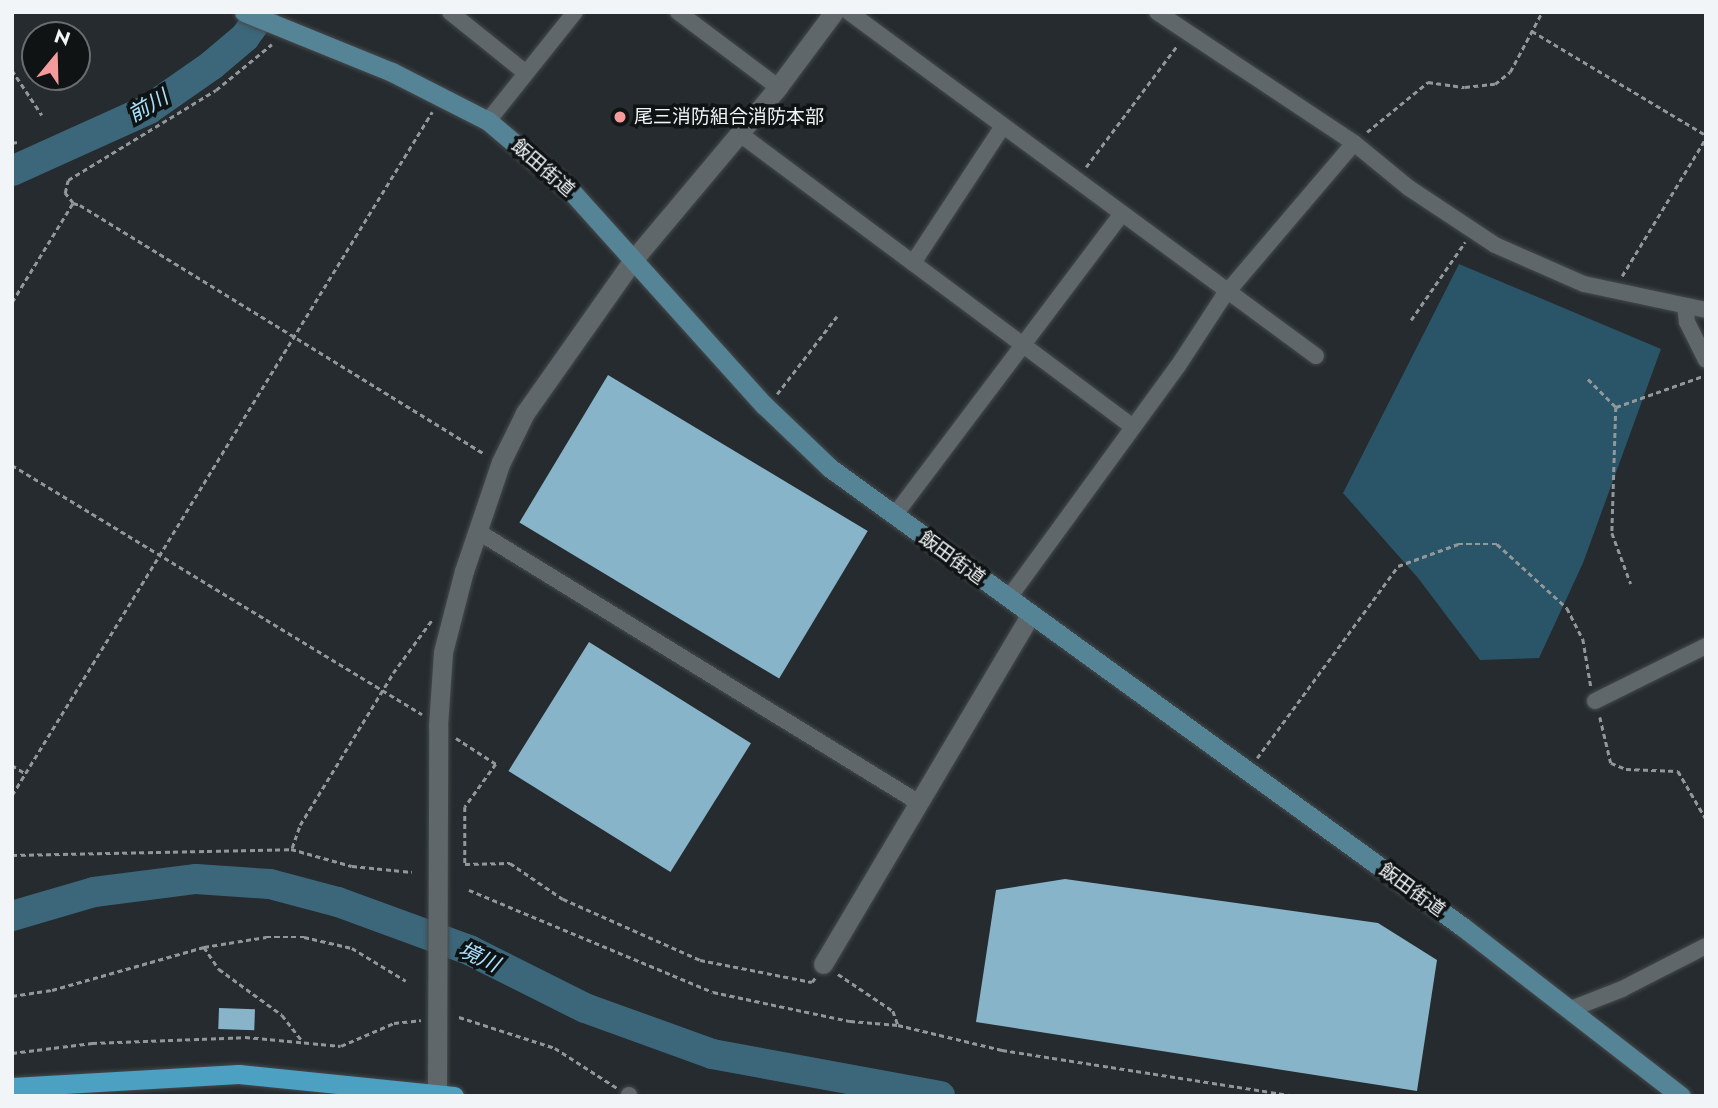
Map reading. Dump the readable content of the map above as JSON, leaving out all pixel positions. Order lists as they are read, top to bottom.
{
  "streets": {
    "main road": ["飯田街道"]
  },
  "water": ["前川", "境川"],
  "places": ["尾三消防組合消防本部"],
  "north": "top"
}
